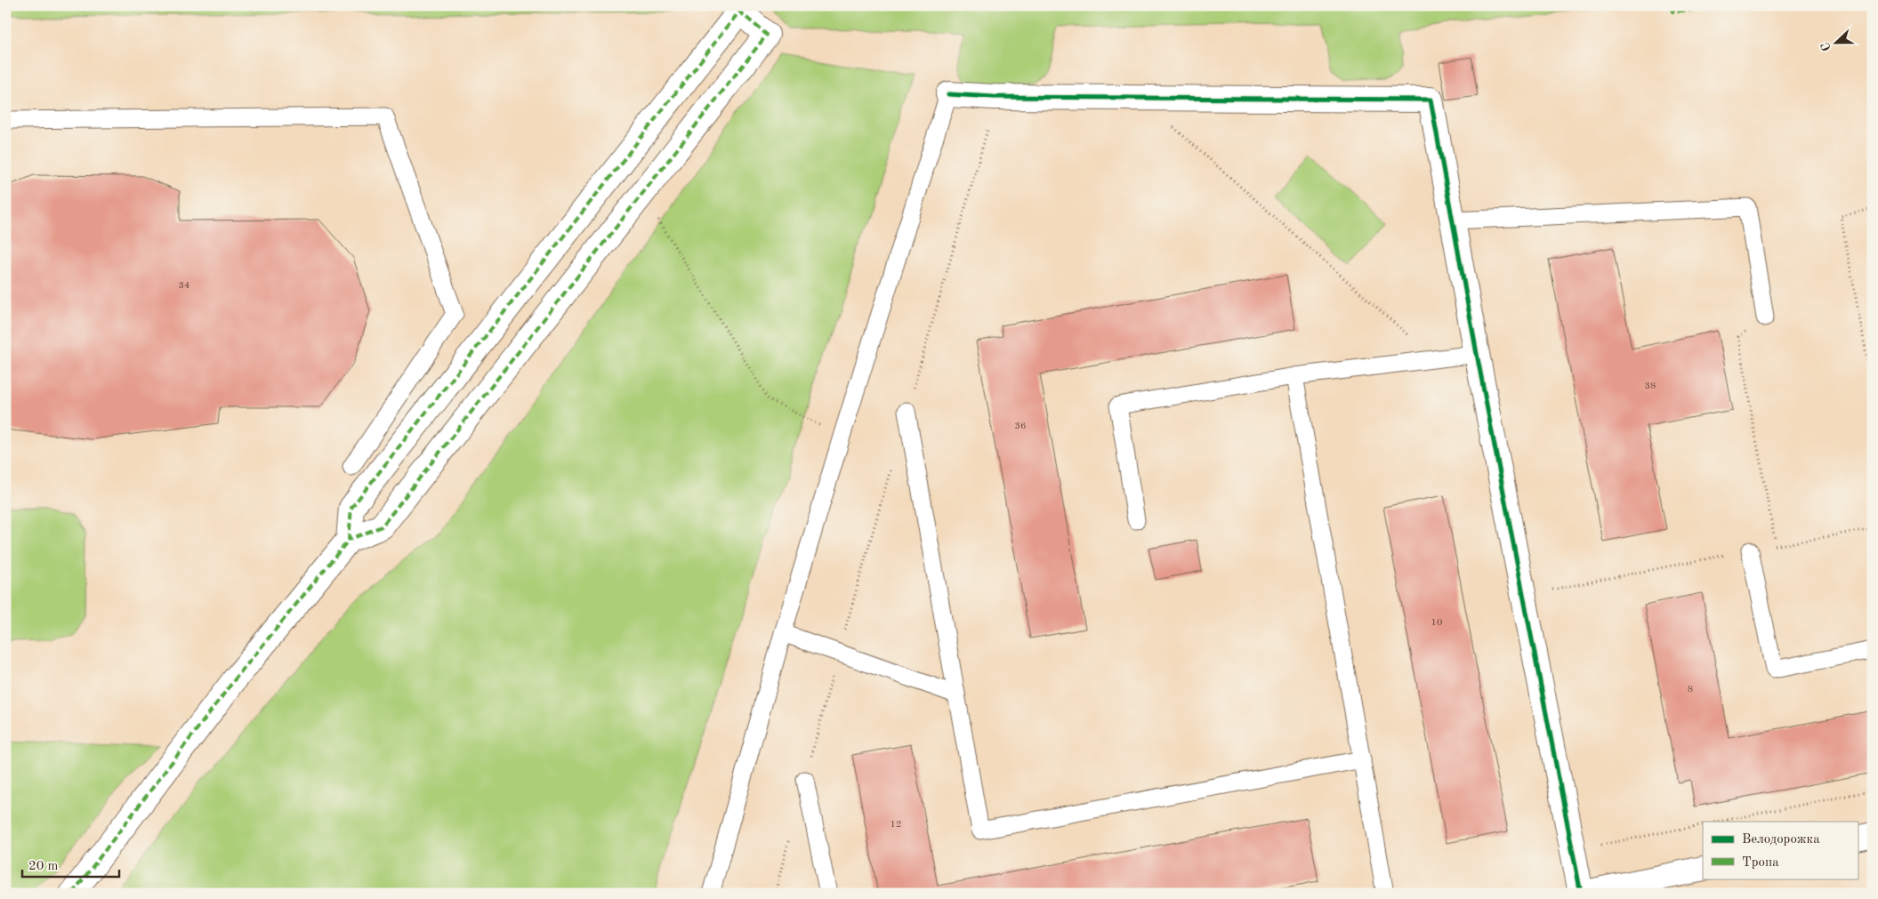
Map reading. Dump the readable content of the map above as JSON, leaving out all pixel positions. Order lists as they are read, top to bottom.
{
  "house_numbers": [
    "34",
    "38",
    "36",
    "10",
    "8",
    "12"
  ],
  "legend": ["Велодорожка", "Тропа"],
  "scale_bar": "20 m",
  "north": "left"
}
